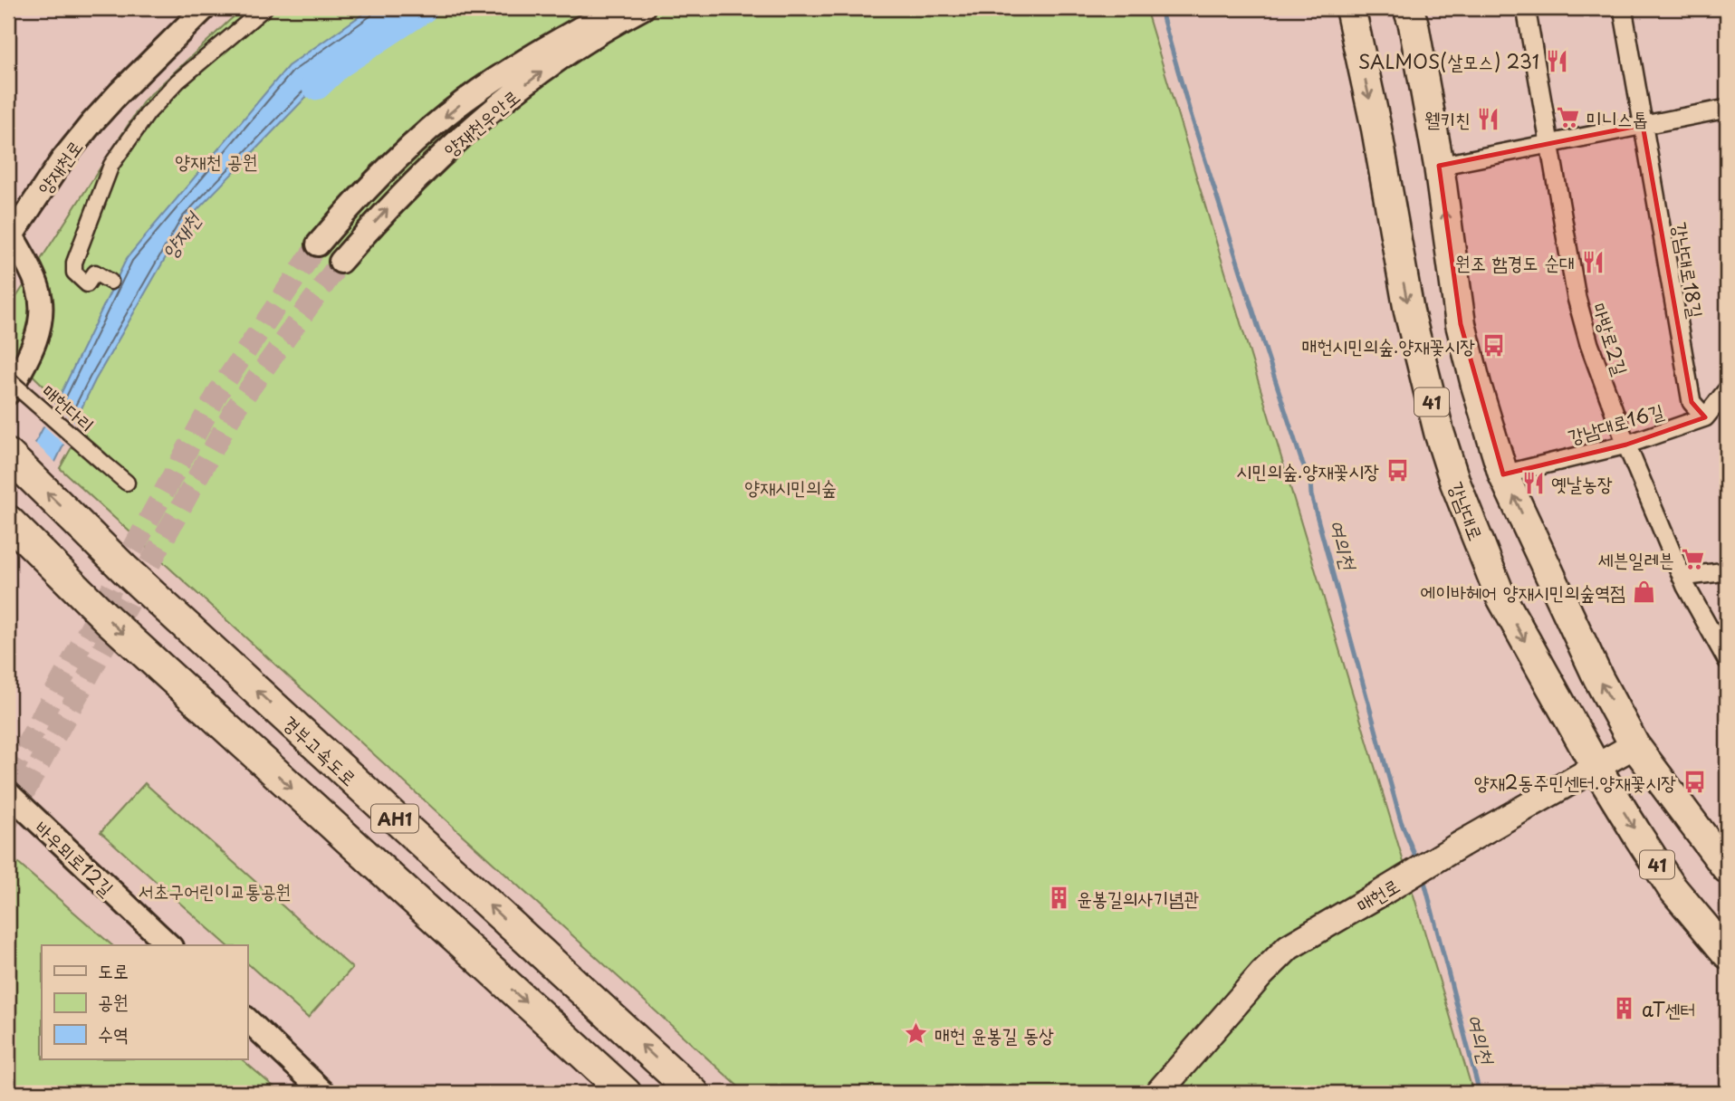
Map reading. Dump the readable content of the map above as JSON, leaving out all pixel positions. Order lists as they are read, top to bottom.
{
  "streets": {
    "highway": ["경부고속도로", "AH1"],
    "main road": ["41", "강남대로", "매헌로"],
    "street": [
      "양재천우안로",
      "양재천로",
      "강남대로18길",
      "마방로2길",
      "매헌다리",
      "강남대로16길",
      "바우뫼로12길"
    ]
  },
  "crossings": [
    ["강남대로18길", "강남대로16길"],
    ["마방로2길", "강남대로16길"],
    ["41", "강남대로16길"],
    ["41", "매헌로"],
    ["강남대로", "매헌로"]
  ],
  "water": ["양재천", "여의천"],
  "parks": ["양재천 공원", "양재시민의숲", "서초구어린이교통공원"],
  "places": {
    "restaurant": [
      "SALMOS(살모스) 231",
      "웰키친",
      "원조 함경도 순대",
      "옛날농장"
    ],
    "supermarket": ["미니스톱", "세븐일레븐"],
    "bus stop": ["매헌시민의숲.양재꽃시장", "시민의숲.양재꽃시장", "양재2동주민센터.양재꽃시장"],
    "shop": ["에이바헤어 양재시민의숲역점"],
    "building": ["윤봉길의사기념관", "aT센터"],
    "place": ["매헌 윤봉길 동상"]
  },
  "legend": ["도로", "공원", "수역"]
}
